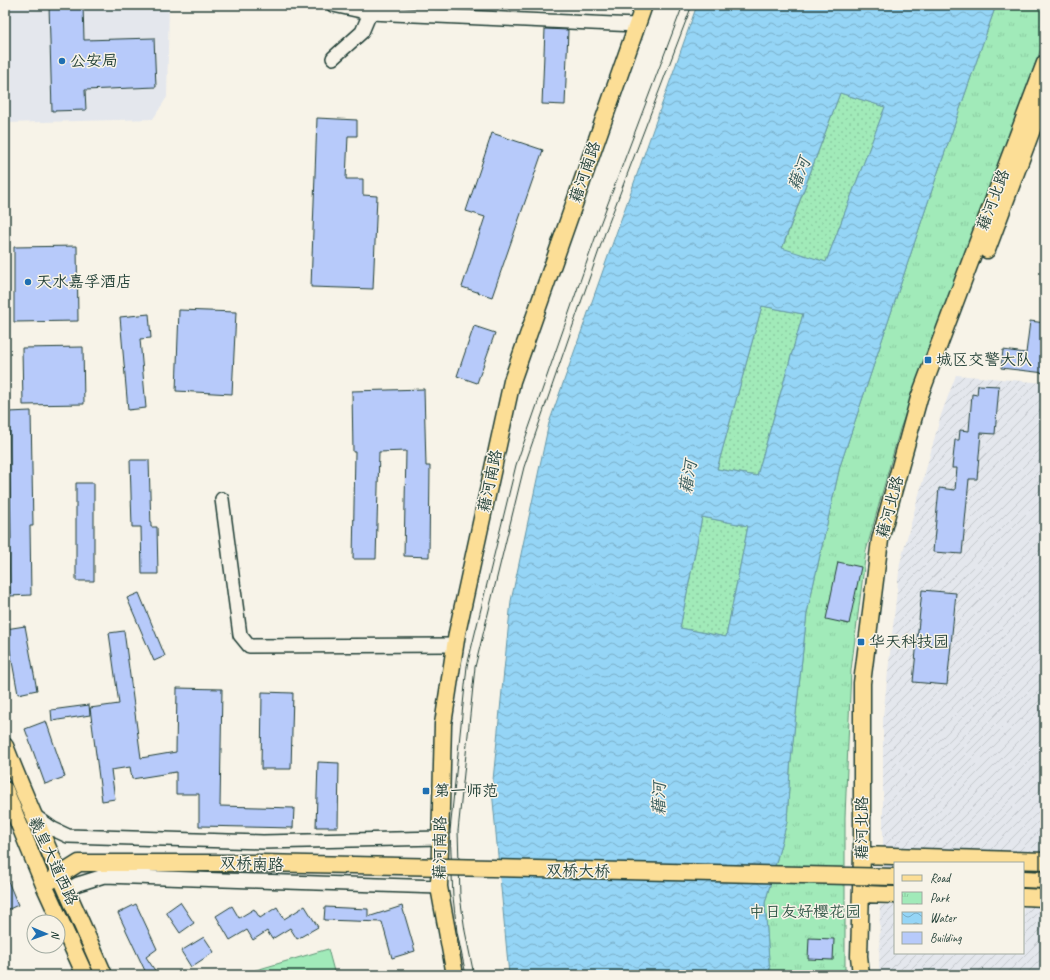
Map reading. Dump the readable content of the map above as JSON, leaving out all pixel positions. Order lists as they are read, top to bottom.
{
  "streets": {
    "main road": [
      "藉河南路",
      "藉河北路",
      "羲皇大道西路",
      "双桥大桥"
    ],
    "street": ["双桥南路"]
  },
  "crossings": [
    ["藉河南路", "双桥南路"],
    ["羲皇大道西路", "双桥南路"],
    ["羲皇大道西路", "双桥大桥"]
  ],
  "water": ["藉河"],
  "parks": ["中日友好樱花园"],
  "places": {
    "other": ["公安局", "天水嘉孚酒店"],
    "transit": ["城区交警大队", "华天科技园", "第一师范"]
  },
  "legend": [
    "Road",
    "Park",
    "Water",
    "Building"
  ],
  "north": "right"
}
